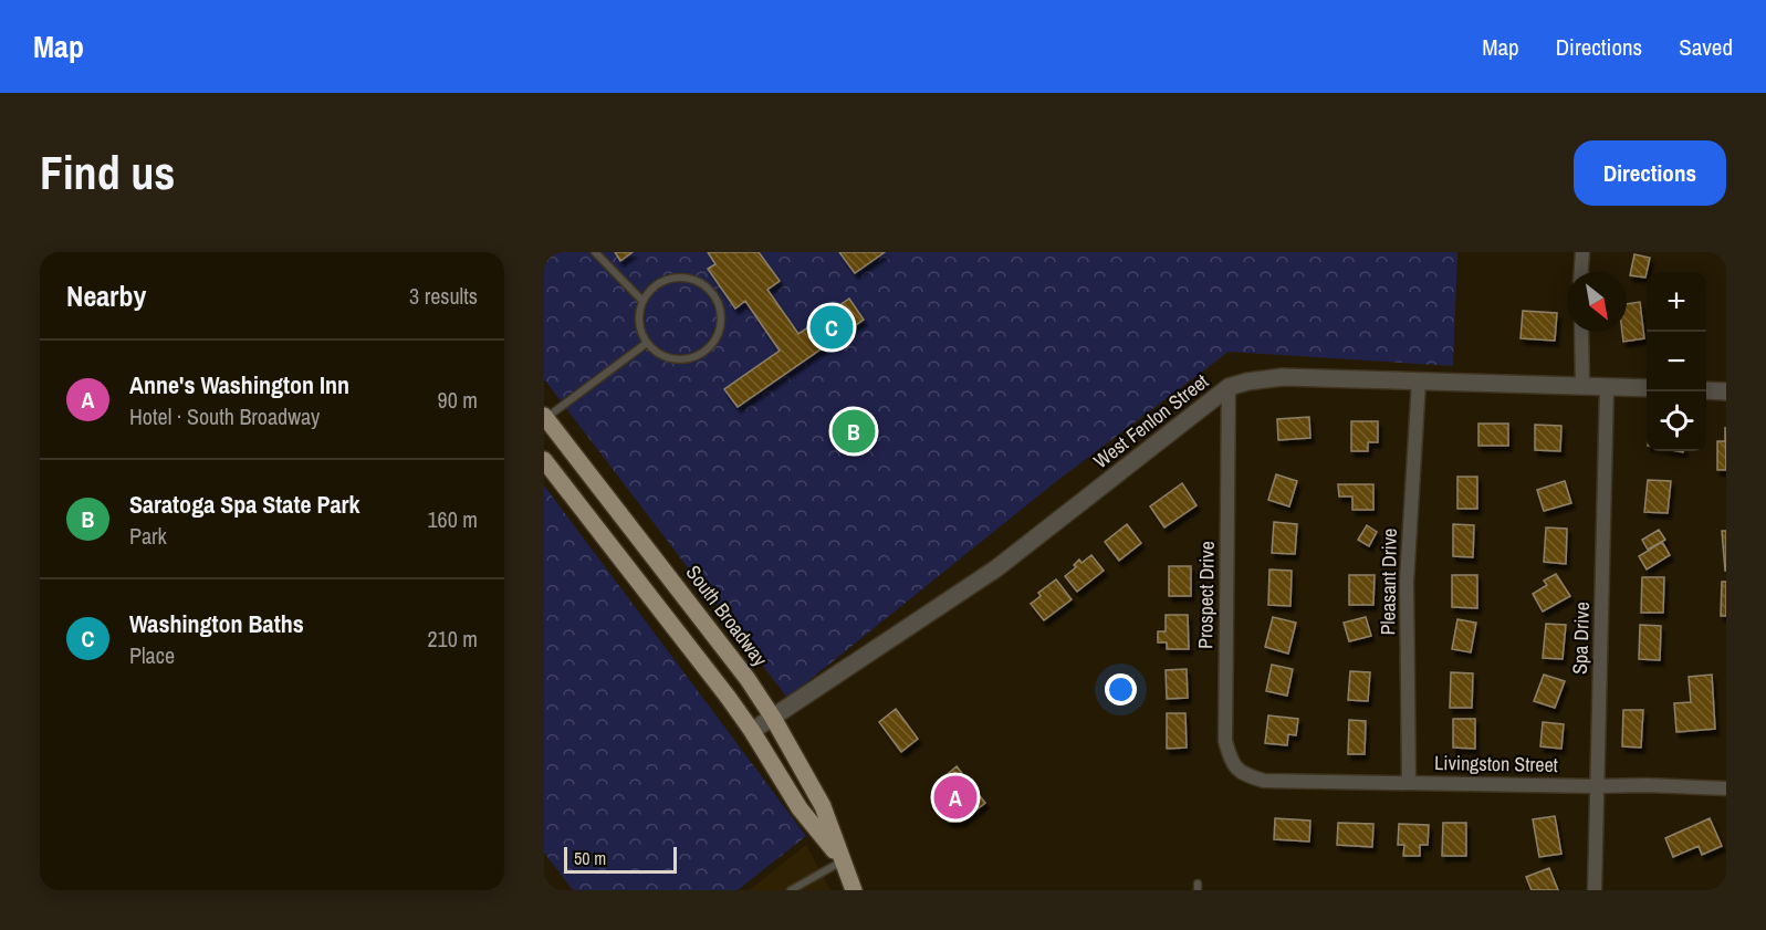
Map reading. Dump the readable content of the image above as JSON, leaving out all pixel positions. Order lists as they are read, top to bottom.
{
  "streets": {
    "main road": ["South Broadway"],
    "street": [
      "West Fenlon Street",
      "Pleasant Drive",
      "Prospect Drive",
      "Spa Drive",
      "Livingston Street"
    ]
  },
  "crossings": [
    ["West Fenlon Street", "Pleasant Drive"],
    ["West Fenlon Street", "Prospect Drive"],
    ["West Fenlon Street", "South Broadway"],
    ["West Fenlon Street", "Spa Drive"],
    ["Pleasant Drive", "Livingston Street"],
    ["Prospect Drive", "Livingston Street"],
    ["Spa Drive", "Livingston Street"]
  ],
  "scale_bar": "50 m",
  "north": "bottom right",
  "page": {
    "header": "Map",
    "nav": ["Map", "Directions", "Saved"],
    "buttons": "Directions",
    "title": "Find us",
    "heading": ["Nearby", "3 results"],
    "map_buttons": ["+", "−"],
    "pins": ["C", "B", "A"],
    "list": [
      {
        "mark": "A",
        "name": "Anne's Washington Inn",
        "note": "Hotel · South Broadway",
        "value": "90 m"
      },
      {
        "mark": "B",
        "name": "Saratoga Spa State Park",
        "note": "Park",
        "value": "160 m"
      },
      {
        "mark": "C",
        "name": "Washington Baths",
        "note": "Place",
        "value": "210 m"
      }
    ],
    "scale": "50 m"
  }
}
